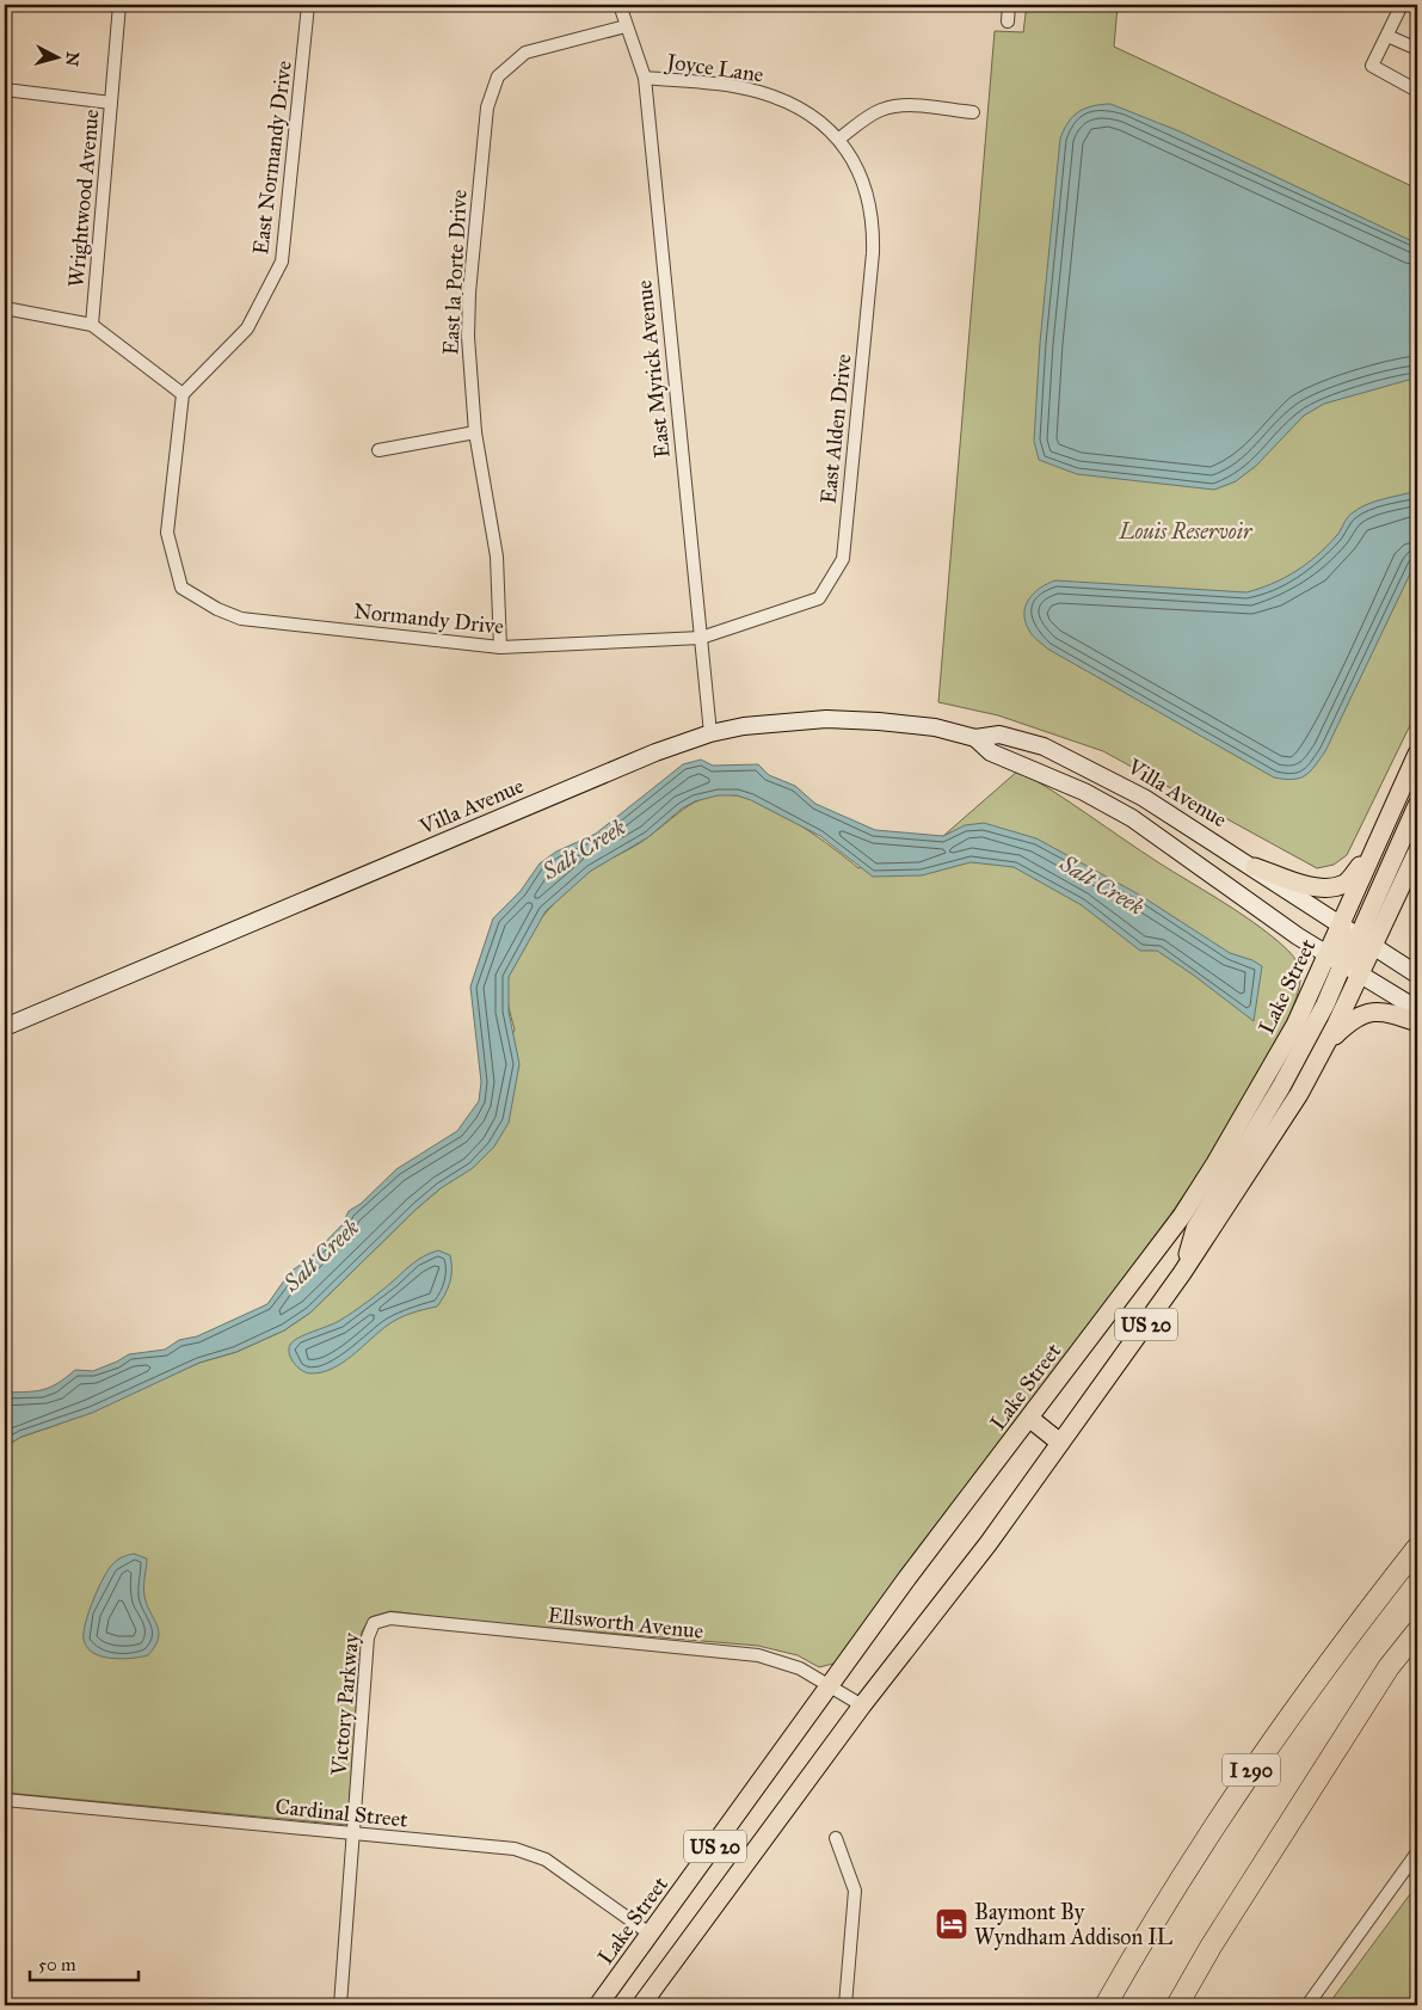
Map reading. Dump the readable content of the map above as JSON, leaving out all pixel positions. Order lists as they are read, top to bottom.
{
  "streets": {
    "highway": ["I 290"],
    "main road": ["Villa Avenue", "Lake Street", "US 20"],
    "street": [
      "Joyce Lane",
      "East Normandy Drive",
      "Wrightwood Avenue",
      "East la Porte Drive",
      "East Myrick Avenue",
      "East Alden Drive",
      "Normandy Drive",
      "Ellsworth Avenue",
      "Victory Parkway",
      "Cardinal Street"
    ]
  },
  "crossings": [
    ["Joyce Lane", "East Myrick Avenue"],
    ["Joyce Lane", "East Alden Drive"],
    ["East Normandy Drive", "Normandy Drive"],
    ["East la Porte Drive", "East Myrick Avenue"],
    ["East la Porte Drive", "Normandy Drive"],
    ["East Myrick Avenue", "East Alden Drive"],
    ["East Myrick Avenue", "Normandy Drive"],
    ["East Myrick Avenue", "Villa Avenue"],
    ["East Alden Drive", "Normandy Drive"],
    ["Villa Avenue", "Lake Street"],
    ["Villa Avenue", "US 20"],
    ["Lake Street", "Ellsworth Avenue"],
    ["Lake Street", "Cardinal Street"],
    ["US 20", "Ellsworth Avenue"],
    ["Ellsworth Avenue", "Victory Parkway"],
    ["Victory Parkway", "Cardinal Street"]
  ],
  "water": ["Salt Creek"],
  "parks": ["Louis Reservoir"],
  "places": {
    "hotel": ["Baymont By Wyndham Addison IL"]
  },
  "scale_bar": "50 m",
  "north": "right"
}
